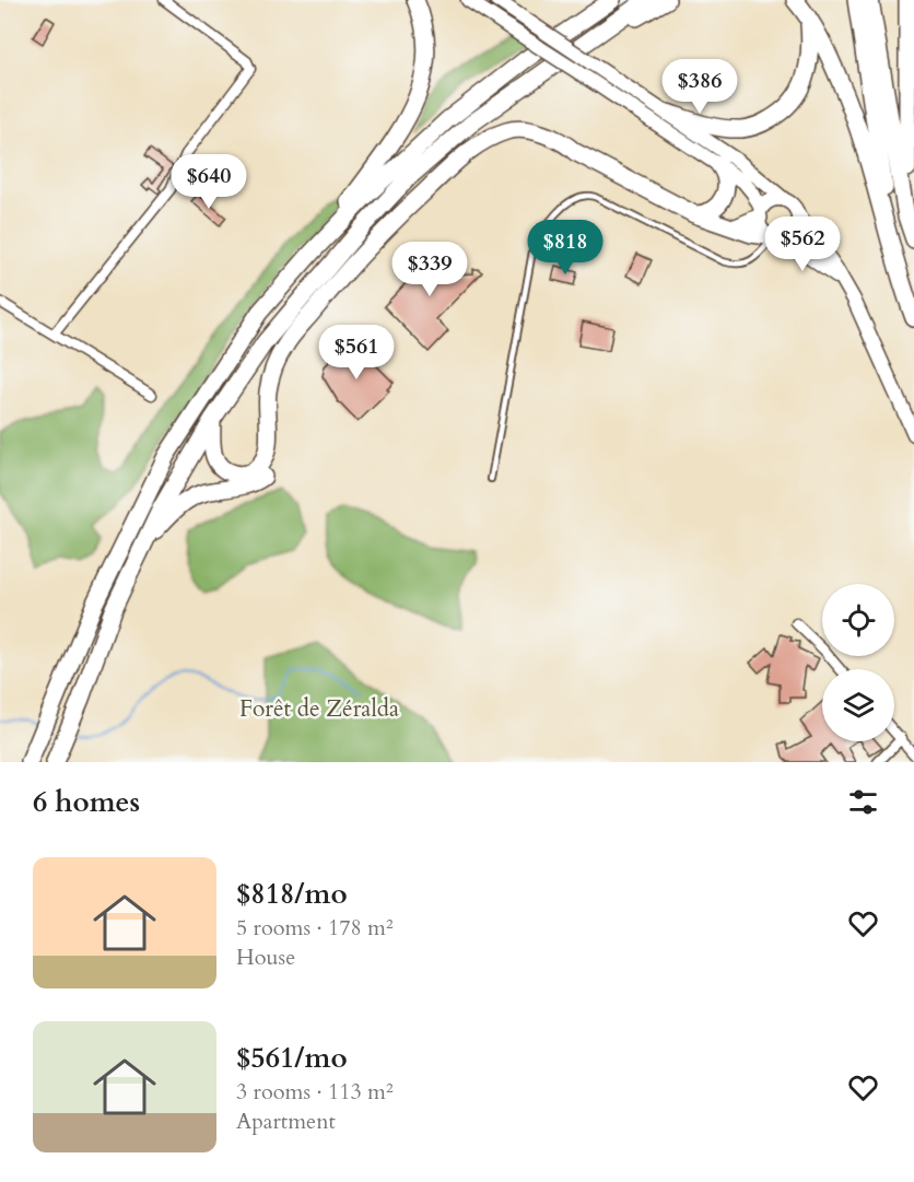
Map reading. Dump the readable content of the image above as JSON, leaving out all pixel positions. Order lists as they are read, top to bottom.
{
  "parks": ["Forêt de Zéralda"],
  "page": {
    "price": [
      "$386",
      "$640",
      "$562",
      "$818",
      "$339",
      "$561"
    ],
    "heading": "6 homes",
    "list": [
      {
        "name": "$818/mo",
        "note": "5 rooms · 178 m² · House"
      },
      {
        "name": "$561/mo",
        "note": "3 rooms · 113 m² · Apartment"
      }
    ]
  }
}
